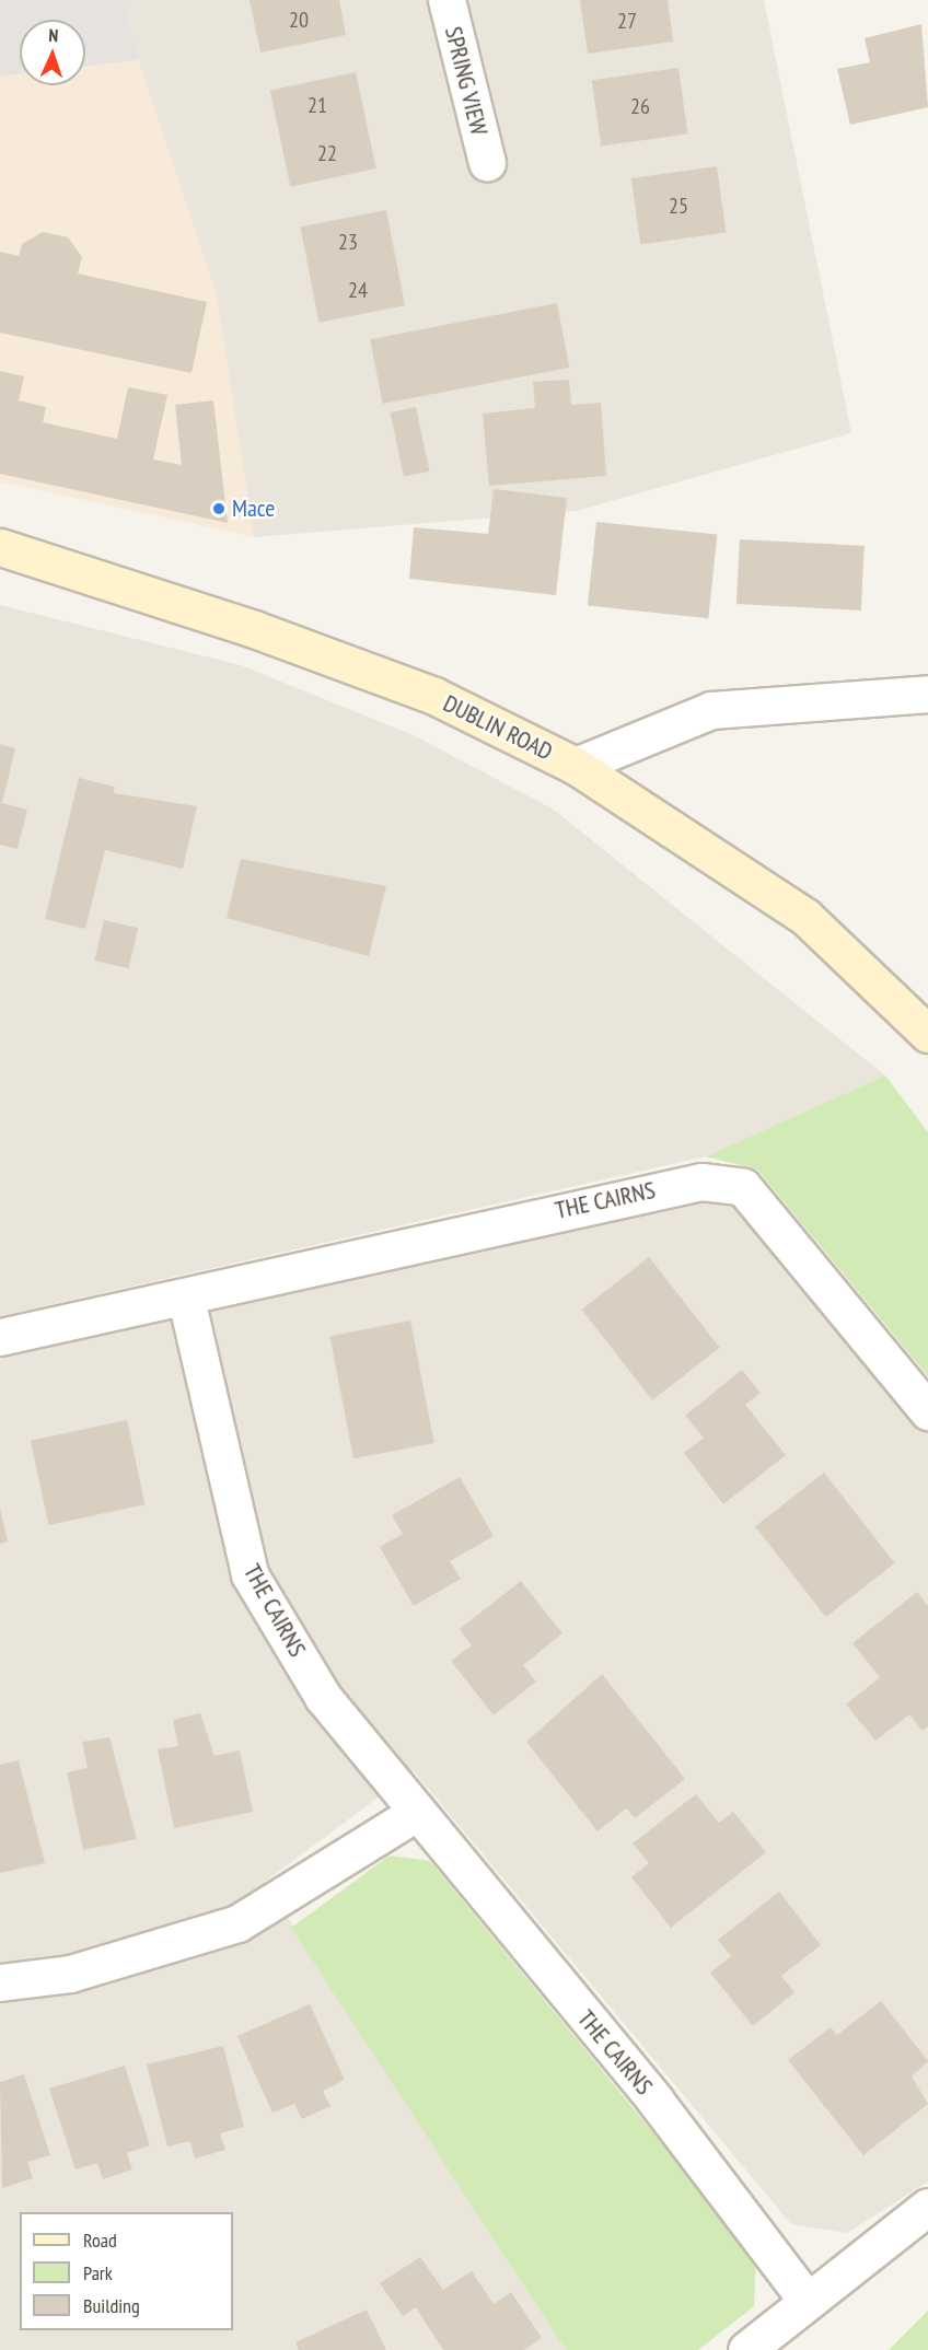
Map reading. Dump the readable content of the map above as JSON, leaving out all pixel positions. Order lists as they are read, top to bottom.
{
  "streets": {
    "main road": ["DUBLIN ROAD"],
    "street": ["SPRING VIEW", "THE CAIRNS"]
  },
  "places": ["Mace"],
  "house_numbers": [
    "20",
    "27",
    "21",
    "26",
    "22",
    "25",
    "23",
    "24"
  ],
  "legend": ["Road", "Park", "Building"],
  "north": "top"
}
